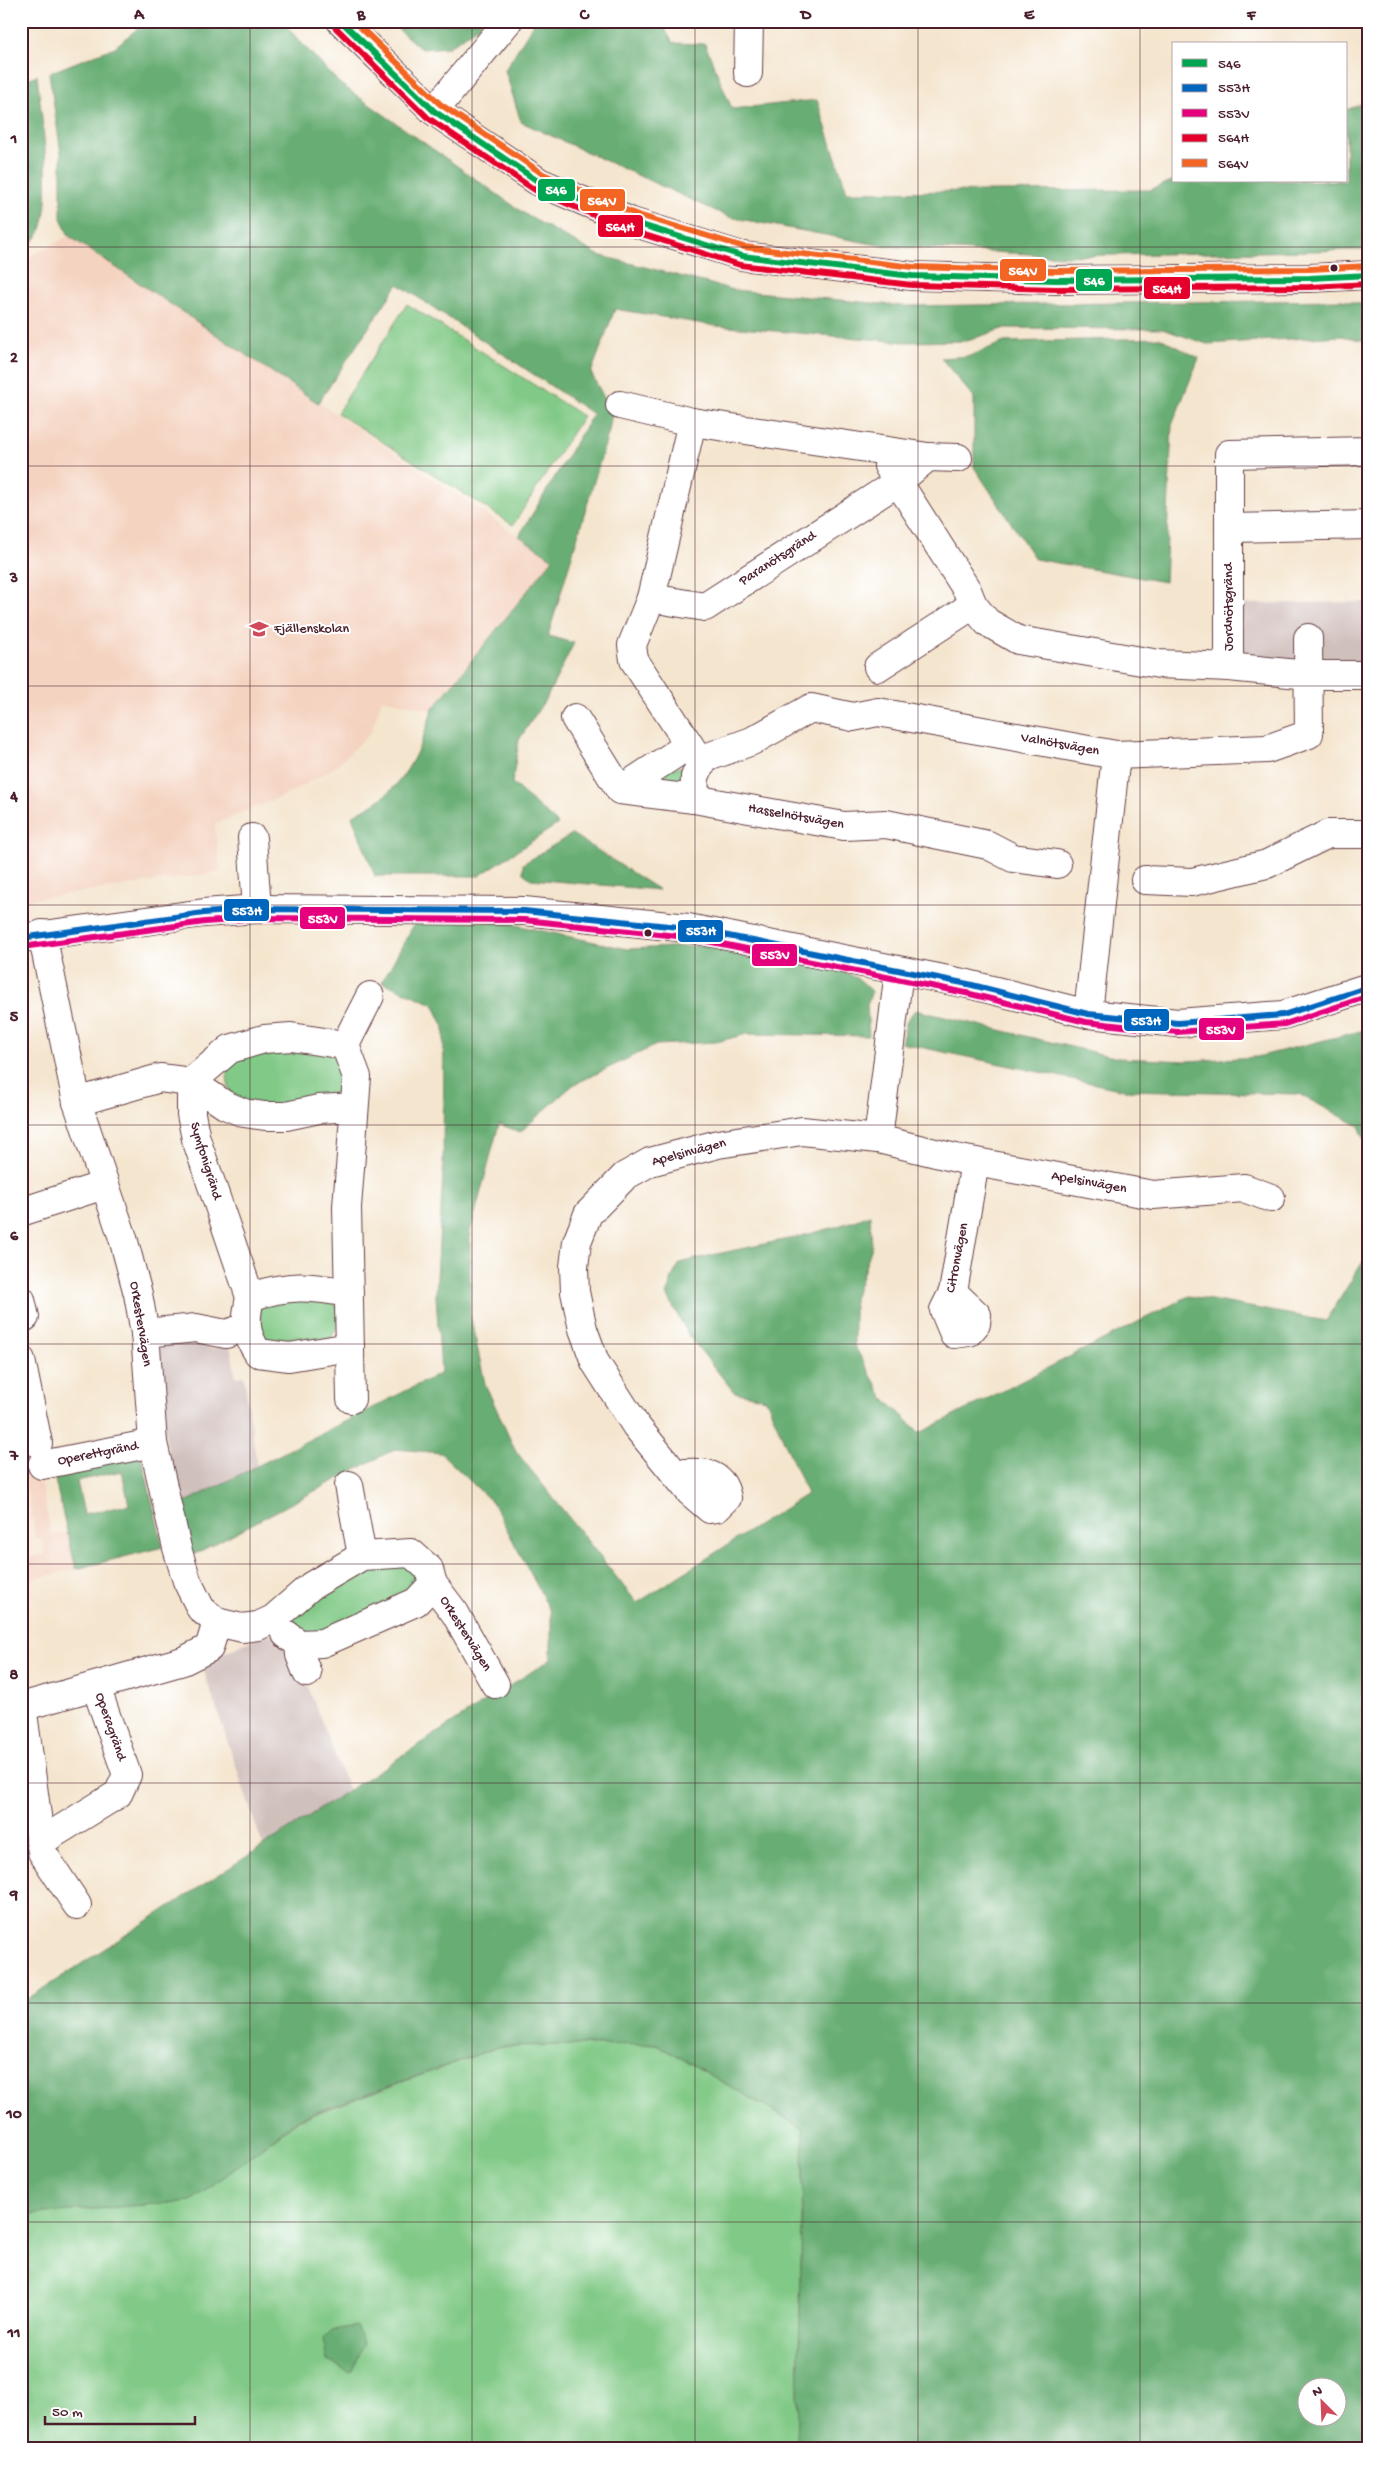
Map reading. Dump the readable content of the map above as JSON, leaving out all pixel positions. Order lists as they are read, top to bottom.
{
  "streets": {
    "street": [
      "Paranötsgränd",
      "Jordnötsgränd",
      "Valnötsvägen",
      "Hasselnötsvägen",
      "Apelsinvägen",
      "Symfonigränd",
      "Citronvägen",
      "Orkestervägen",
      "Operettgränd",
      "Operagränd"
    ]
  },
  "crossings": [
    ["Jordnötsgränd", "Valnötsvägen"],
    ["Apelsinvägen", "Citronvägen"],
    ["Orkestervägen", "Operettgränd"],
    ["Orkestervägen", "Operagränd"]
  ],
  "places": {
    "school or university": ["Fjällenskolan"]
  },
  "lines": [
    "transit line 546",
    "transit line 564V",
    "transit line 564H",
    "transit line 553H",
    "transit line 553V"
  ],
  "legend": [
    "546",
    "553H",
    "553V",
    "564H",
    "564V"
  ],
  "scale_bar": "50 m",
  "north": "top left",
  "grid": {
    "columns": [
      "A",
      "B",
      "C",
      "D",
      "E",
      "F"
    ],
    "rows": [
      "1",
      "2",
      "3",
      "4",
      "5",
      "6",
      "7",
      "8",
      "9",
      "10",
      "11"
    ]
  }
}
